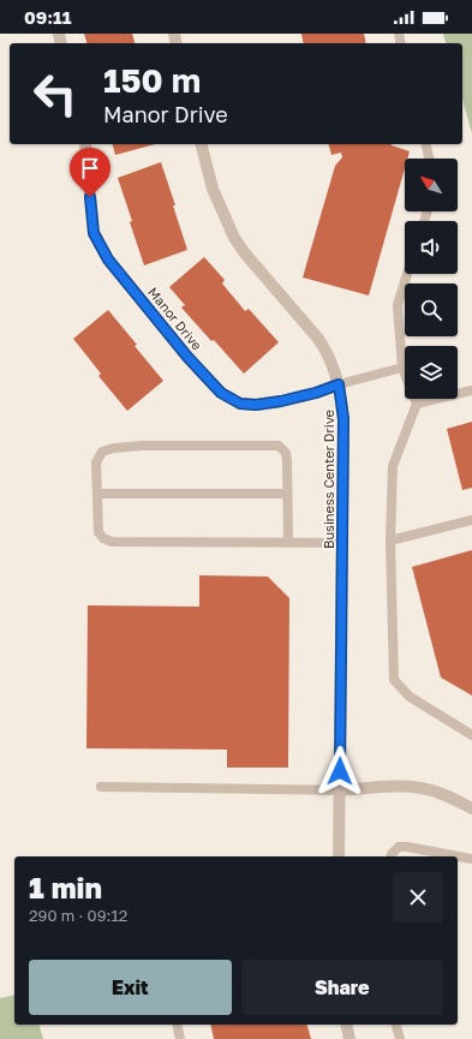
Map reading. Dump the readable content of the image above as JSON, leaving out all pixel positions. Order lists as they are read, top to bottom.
{
  "streets": {
    "street": ["Manor Drive", "Business Center Drive"]
  },
  "crossings": [
    ["Manor Drive", "Business Center Drive"]
  ],
  "north": "top left",
  "page": {
    "status": "09:11",
    "turn": ["150 m", "Manor Drive"],
    "heading": ["1 min", "290 m · 09:12"],
    "buttons": ["Exit", "Share"]
  }
}
